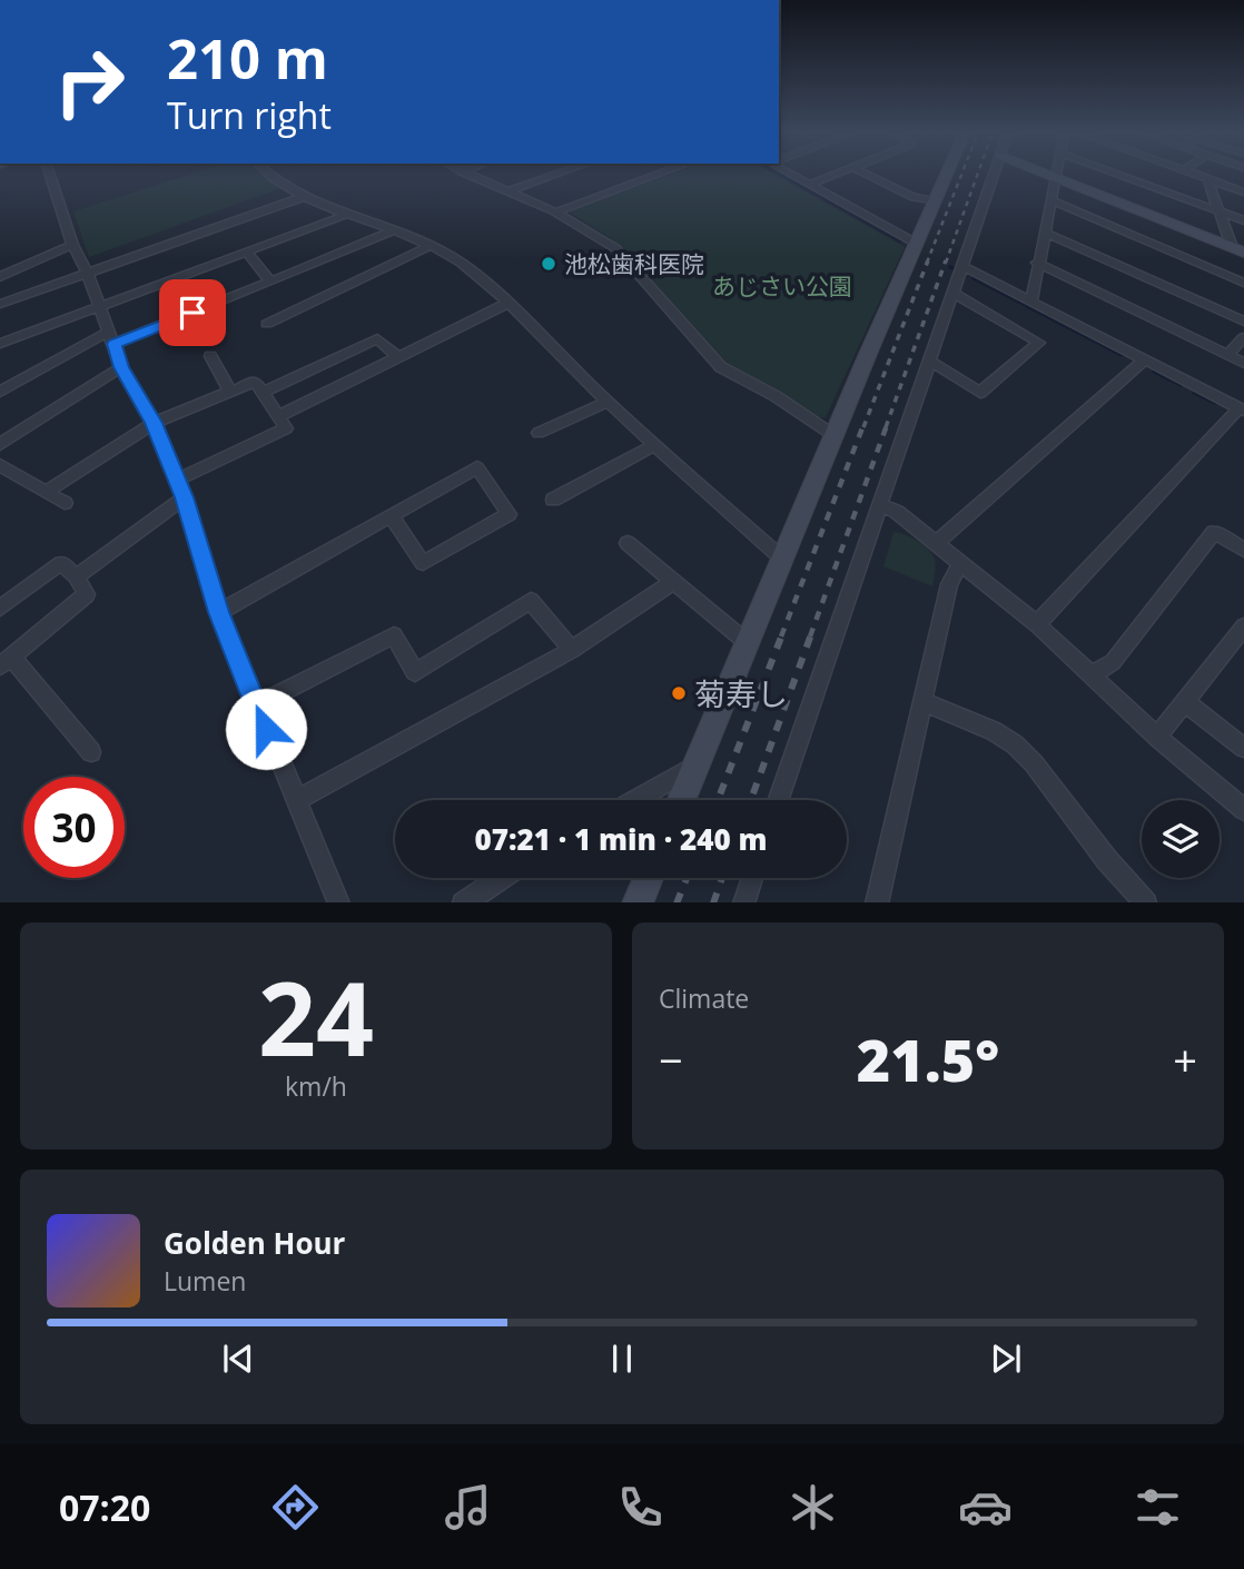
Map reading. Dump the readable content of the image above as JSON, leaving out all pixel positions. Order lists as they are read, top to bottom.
{
  "parks": ["あじさい公園"],
  "places": ["池松歯科医院", "菊寿し"],
  "page": {
    "turn": ["210 m", "Turn right"],
    "limit": "30",
    "trip": "07:21 · 1 min · 240 m",
    "tile": [
      ["24", "km/h"],
      "Climate"
    ],
    "heat": ["−", "21.5°", "+"],
    "song": ["Golden Hour", "Lumen"],
    "tabs": "07:20"
  }
}
